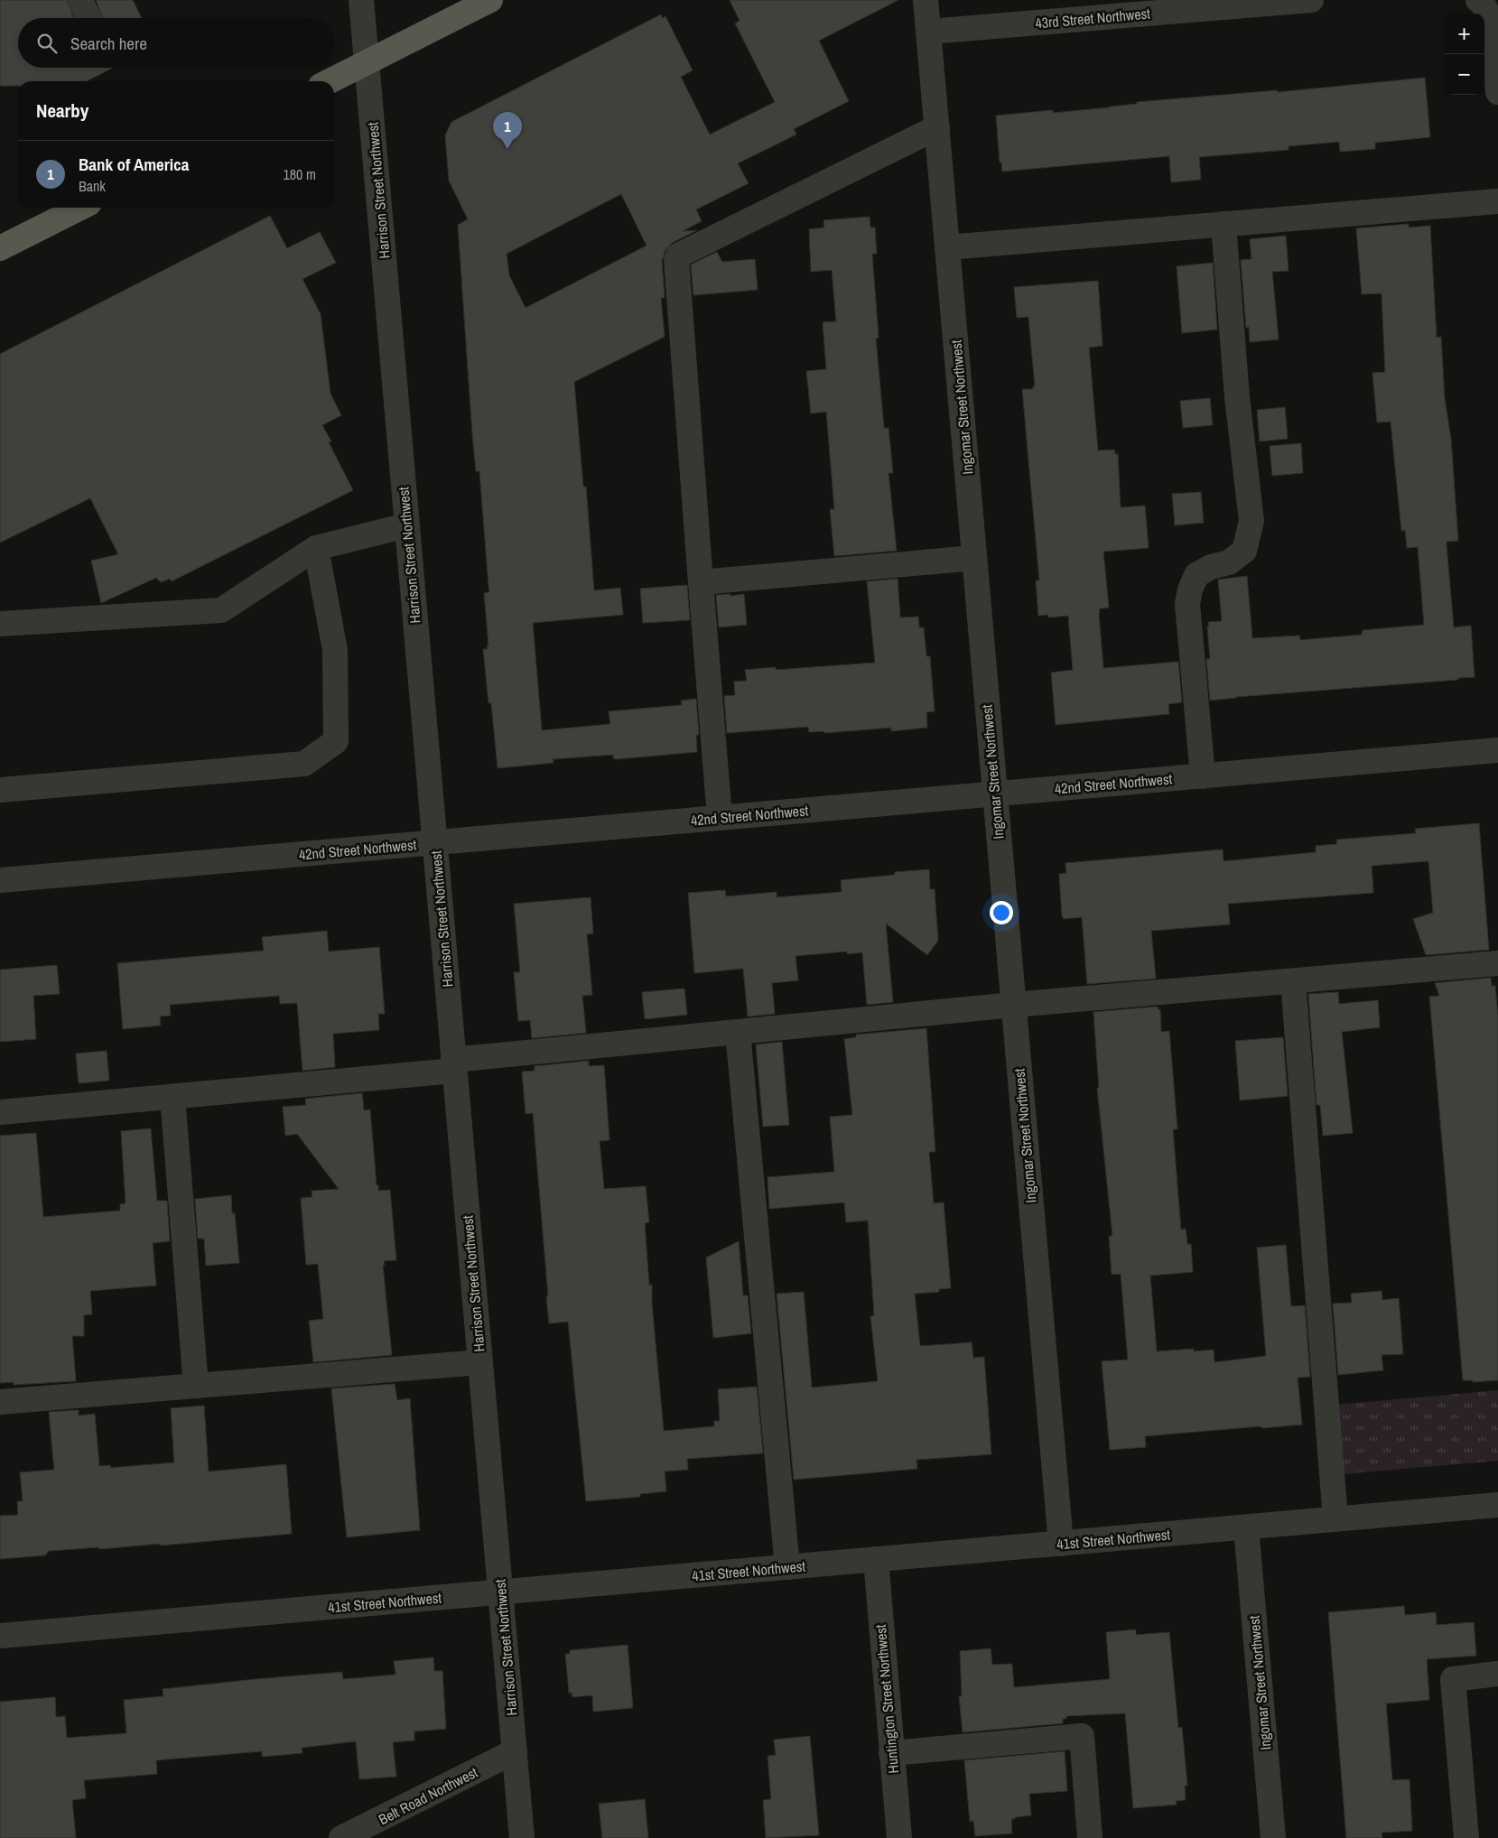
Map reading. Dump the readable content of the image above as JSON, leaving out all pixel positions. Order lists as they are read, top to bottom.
{
  "streets": {
    "street": [
      "43rd Street Northwest",
      "Harrison Street Northwest",
      "Ingomar Street Northwest",
      "42nd Street Northwest",
      "41st Street Northwest",
      "Huntington Street Northwest",
      "Belt Road Northwest"
    ]
  },
  "crossings": [
    ["43rd Street Northwest", "Ingomar Street Northwest"],
    ["Harrison Street Northwest", "42nd Street Northwest"],
    ["Harrison Street Northwest", "41st Street Northwest"],
    ["Harrison Street Northwest", "Belt Road Northwest"],
    ["Ingomar Street Northwest", "42nd Street Northwest"],
    ["Ingomar Street Northwest", "41st Street Northwest"],
    ["41st Street Northwest", "Huntington Street Northwest"]
  ],
  "page": {
    "map_buttons": ["+", "−"],
    "search": "Search here",
    "heading": "Nearby",
    "pins": "1",
    "list": [
      {
        "mark": "1",
        "name": "Bank of America",
        "note": "Bank",
        "value": "180 m"
      }
    ]
  }
}
